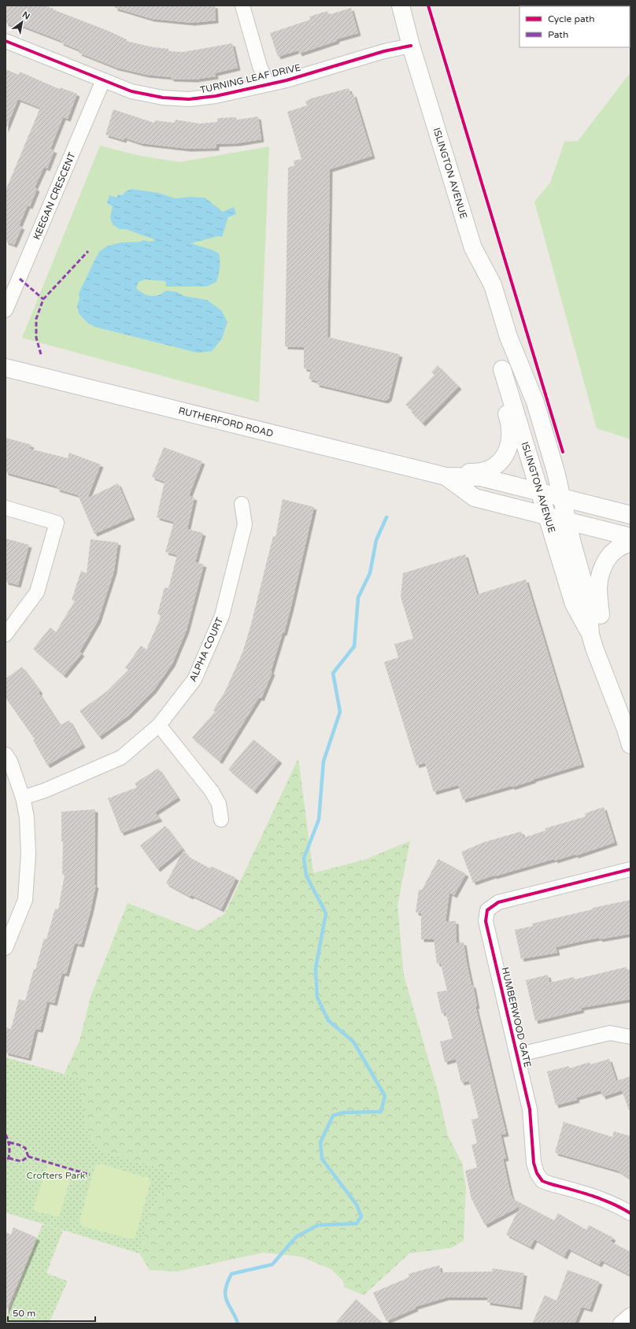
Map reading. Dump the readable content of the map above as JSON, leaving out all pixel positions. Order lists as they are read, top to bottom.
{
  "streets": {
    "main road": ["ISLINGTON AVENUE", "RUTHERFORD ROAD"],
    "street": [
      "TURNING LEAF DRIVE",
      "KEEGAN CRESCENT",
      "ALPHA COURT",
      "HUMBERWOOD GATE"
    ]
  },
  "crossings": [
    ["TURNING LEAF DRIVE", "ISLINGTON AVENUE"],
    ["TURNING LEAF DRIVE", "KEEGAN CRESCENT"],
    ["ISLINGTON AVENUE", "RUTHERFORD ROAD"]
  ],
  "parks": ["Crofters Park"],
  "legend": ["Cycle path", "Path"],
  "scale_bar": "50 m",
  "north": "top right"
}
